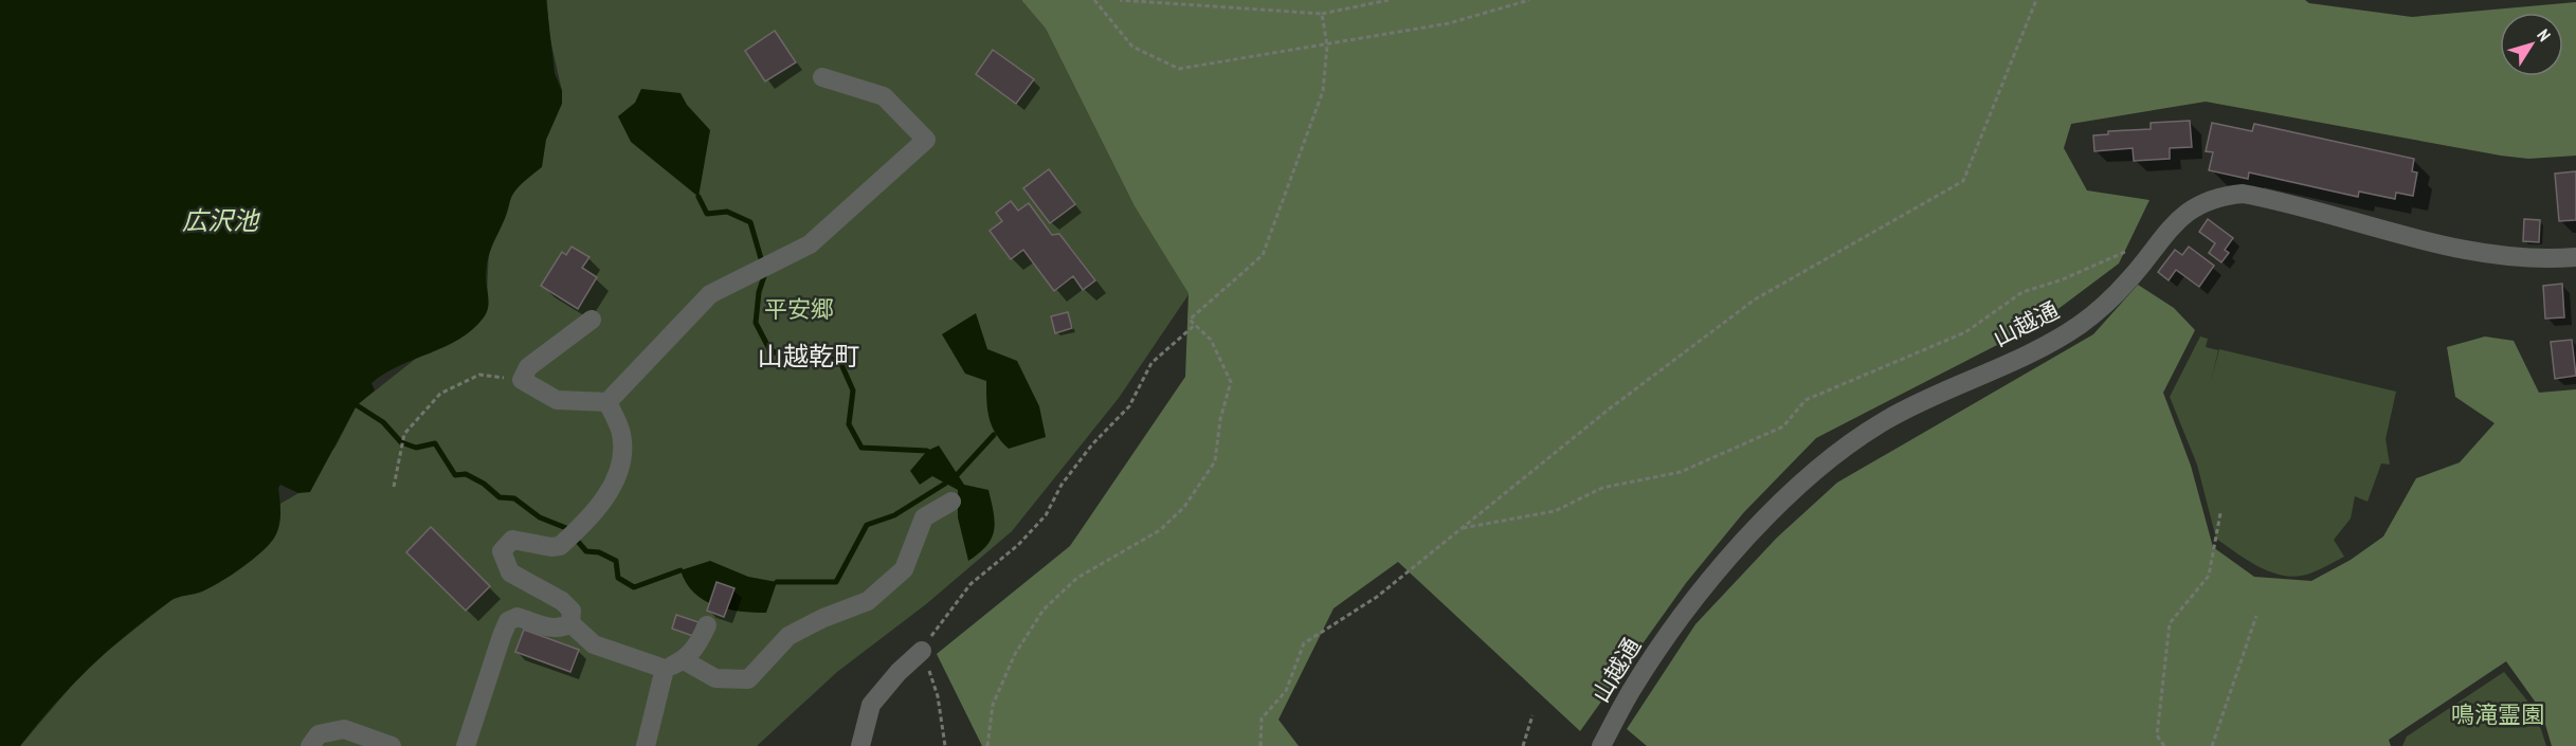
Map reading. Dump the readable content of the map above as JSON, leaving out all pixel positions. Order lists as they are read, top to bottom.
{
  "streets": {
    "street": ["山越通"]
  },
  "districts": ["山越乾町"],
  "water": ["広沢池"],
  "parks": ["平安郷", "鳴滝霊園"],
  "north": "top right"
}
